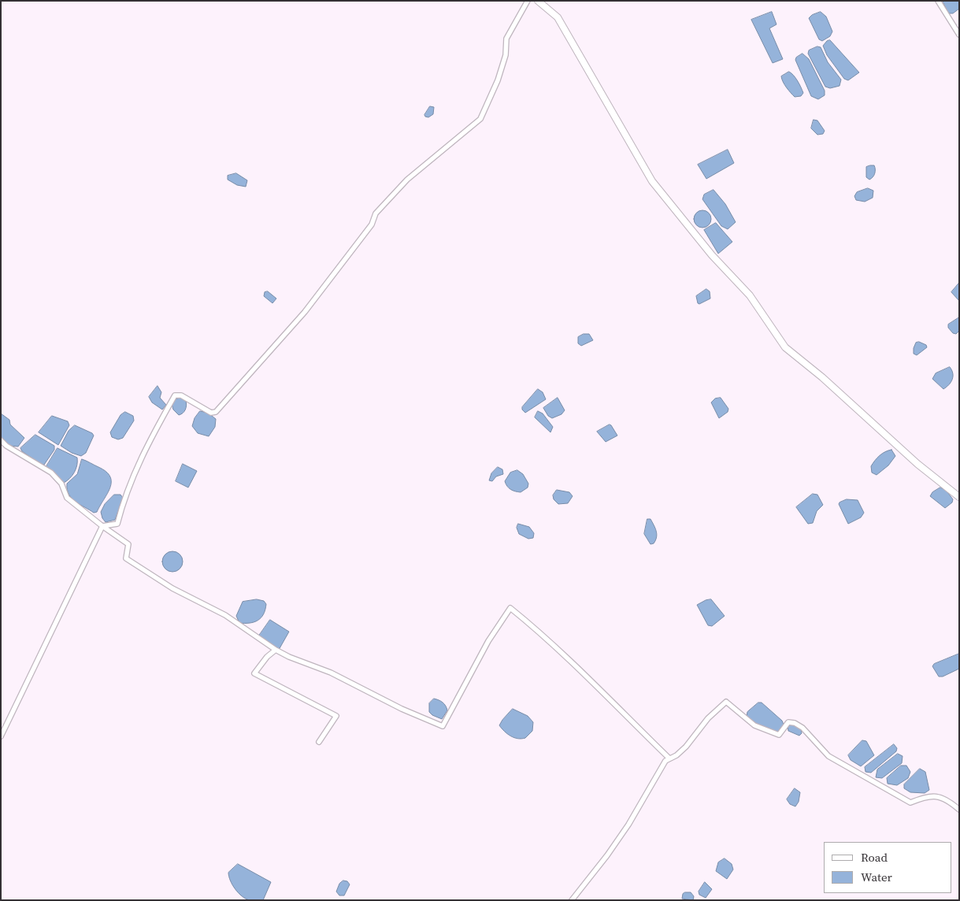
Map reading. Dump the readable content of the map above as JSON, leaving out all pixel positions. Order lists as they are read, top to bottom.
{
  "legend": ["Road", "Water"]
}
